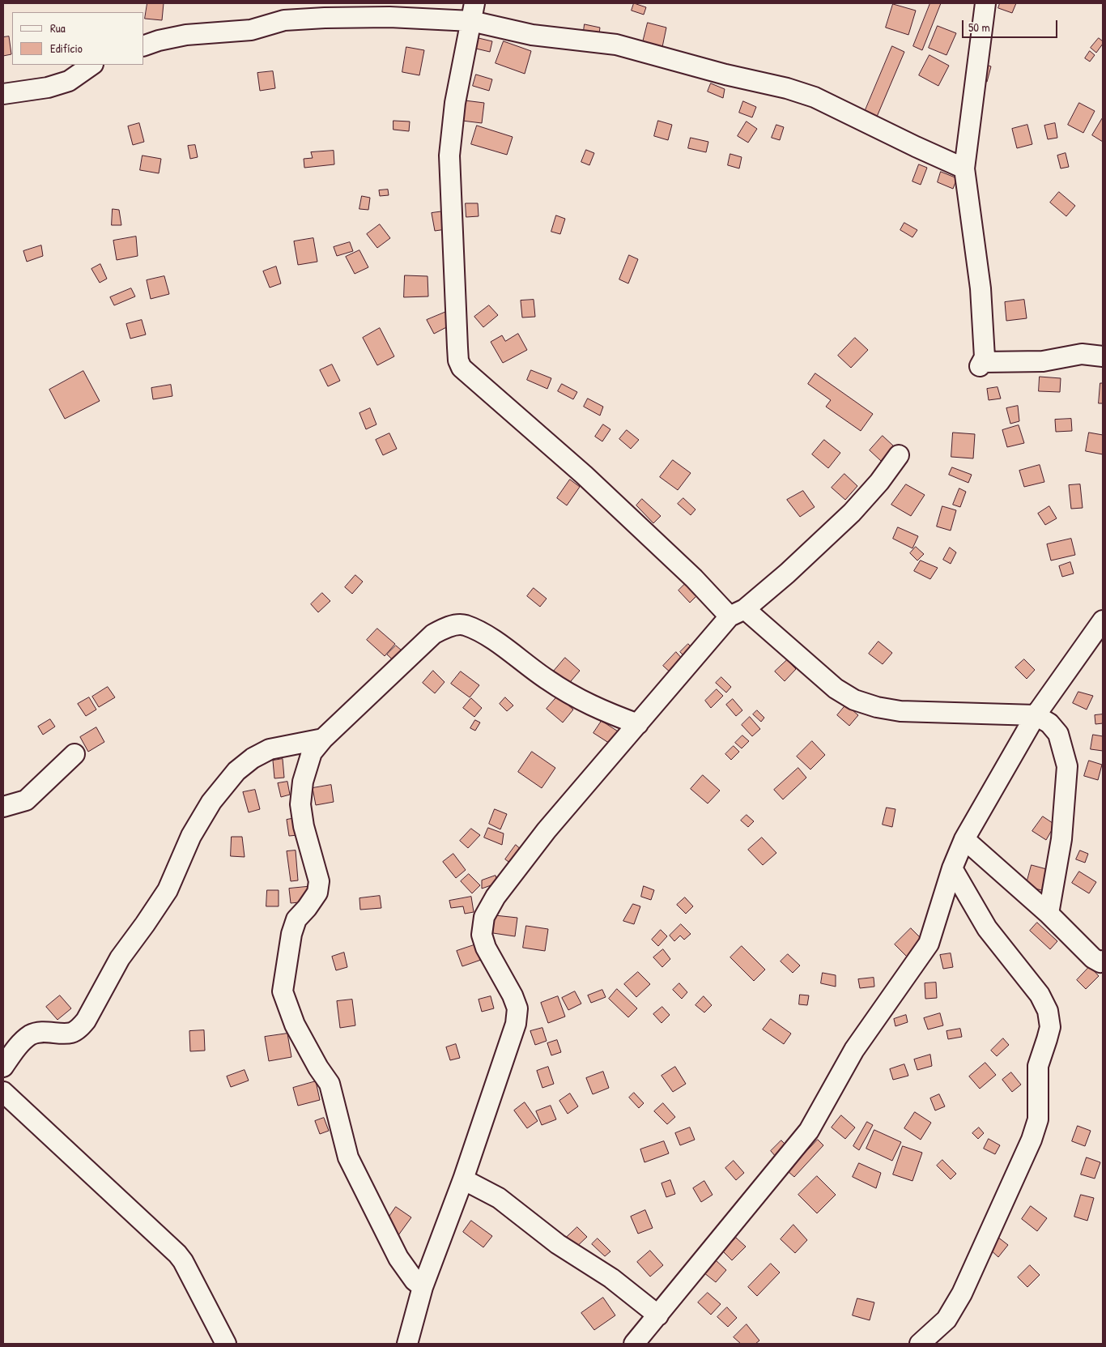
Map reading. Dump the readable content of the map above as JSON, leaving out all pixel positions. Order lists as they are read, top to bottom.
{
  "legend": ["Rua", "Edifício"],
  "scale_bar": "50 m"
}
